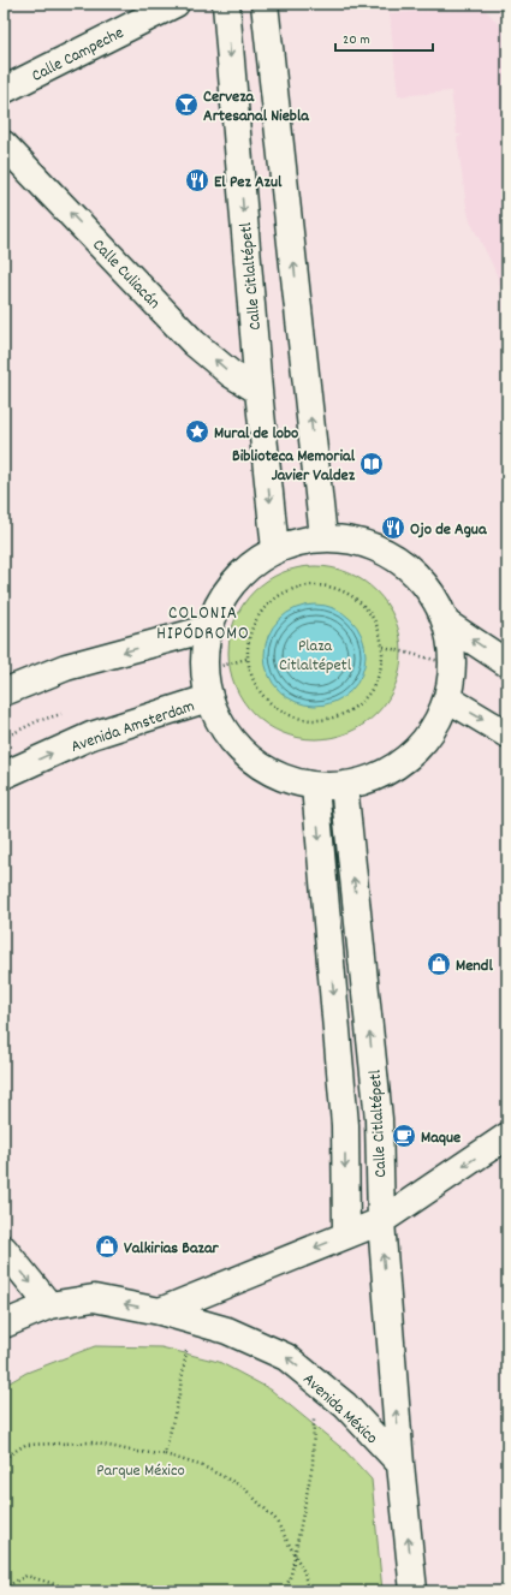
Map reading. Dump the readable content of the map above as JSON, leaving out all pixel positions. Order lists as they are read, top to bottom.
{
  "streets": {
    "street": [
      "Calle Campeche",
      "Calle Culiacán",
      "Calle Citlaltépetl",
      "Avenida Amsterdam",
      "Avenida México"
    ]
  },
  "crossings": [
    ["Calle Culiacán", "Calle Citlaltépetl"],
    ["Calle Citlaltépetl", "Avenida México"]
  ],
  "one_way": ["Calle Culiacán", "Avenida México"],
  "districts": ["COLONIA HIPÓDROMO"],
  "parks": ["Plaza Citlaltépetl", "Parque México"],
  "places": {
    "bar": ["Cerveza Artesanal Niebla"],
    "restaurant": ["El Pez Azul", "Ojo de Agua"],
    "place": ["Mural de lobo"],
    "library": ["Biblioteca Memorial Javier Valdez"],
    "shop": ["Mendl", "Valkirias Bazar"],
    "cafe": ["Maque"]
  },
  "scale_bar": "20 m"
}
